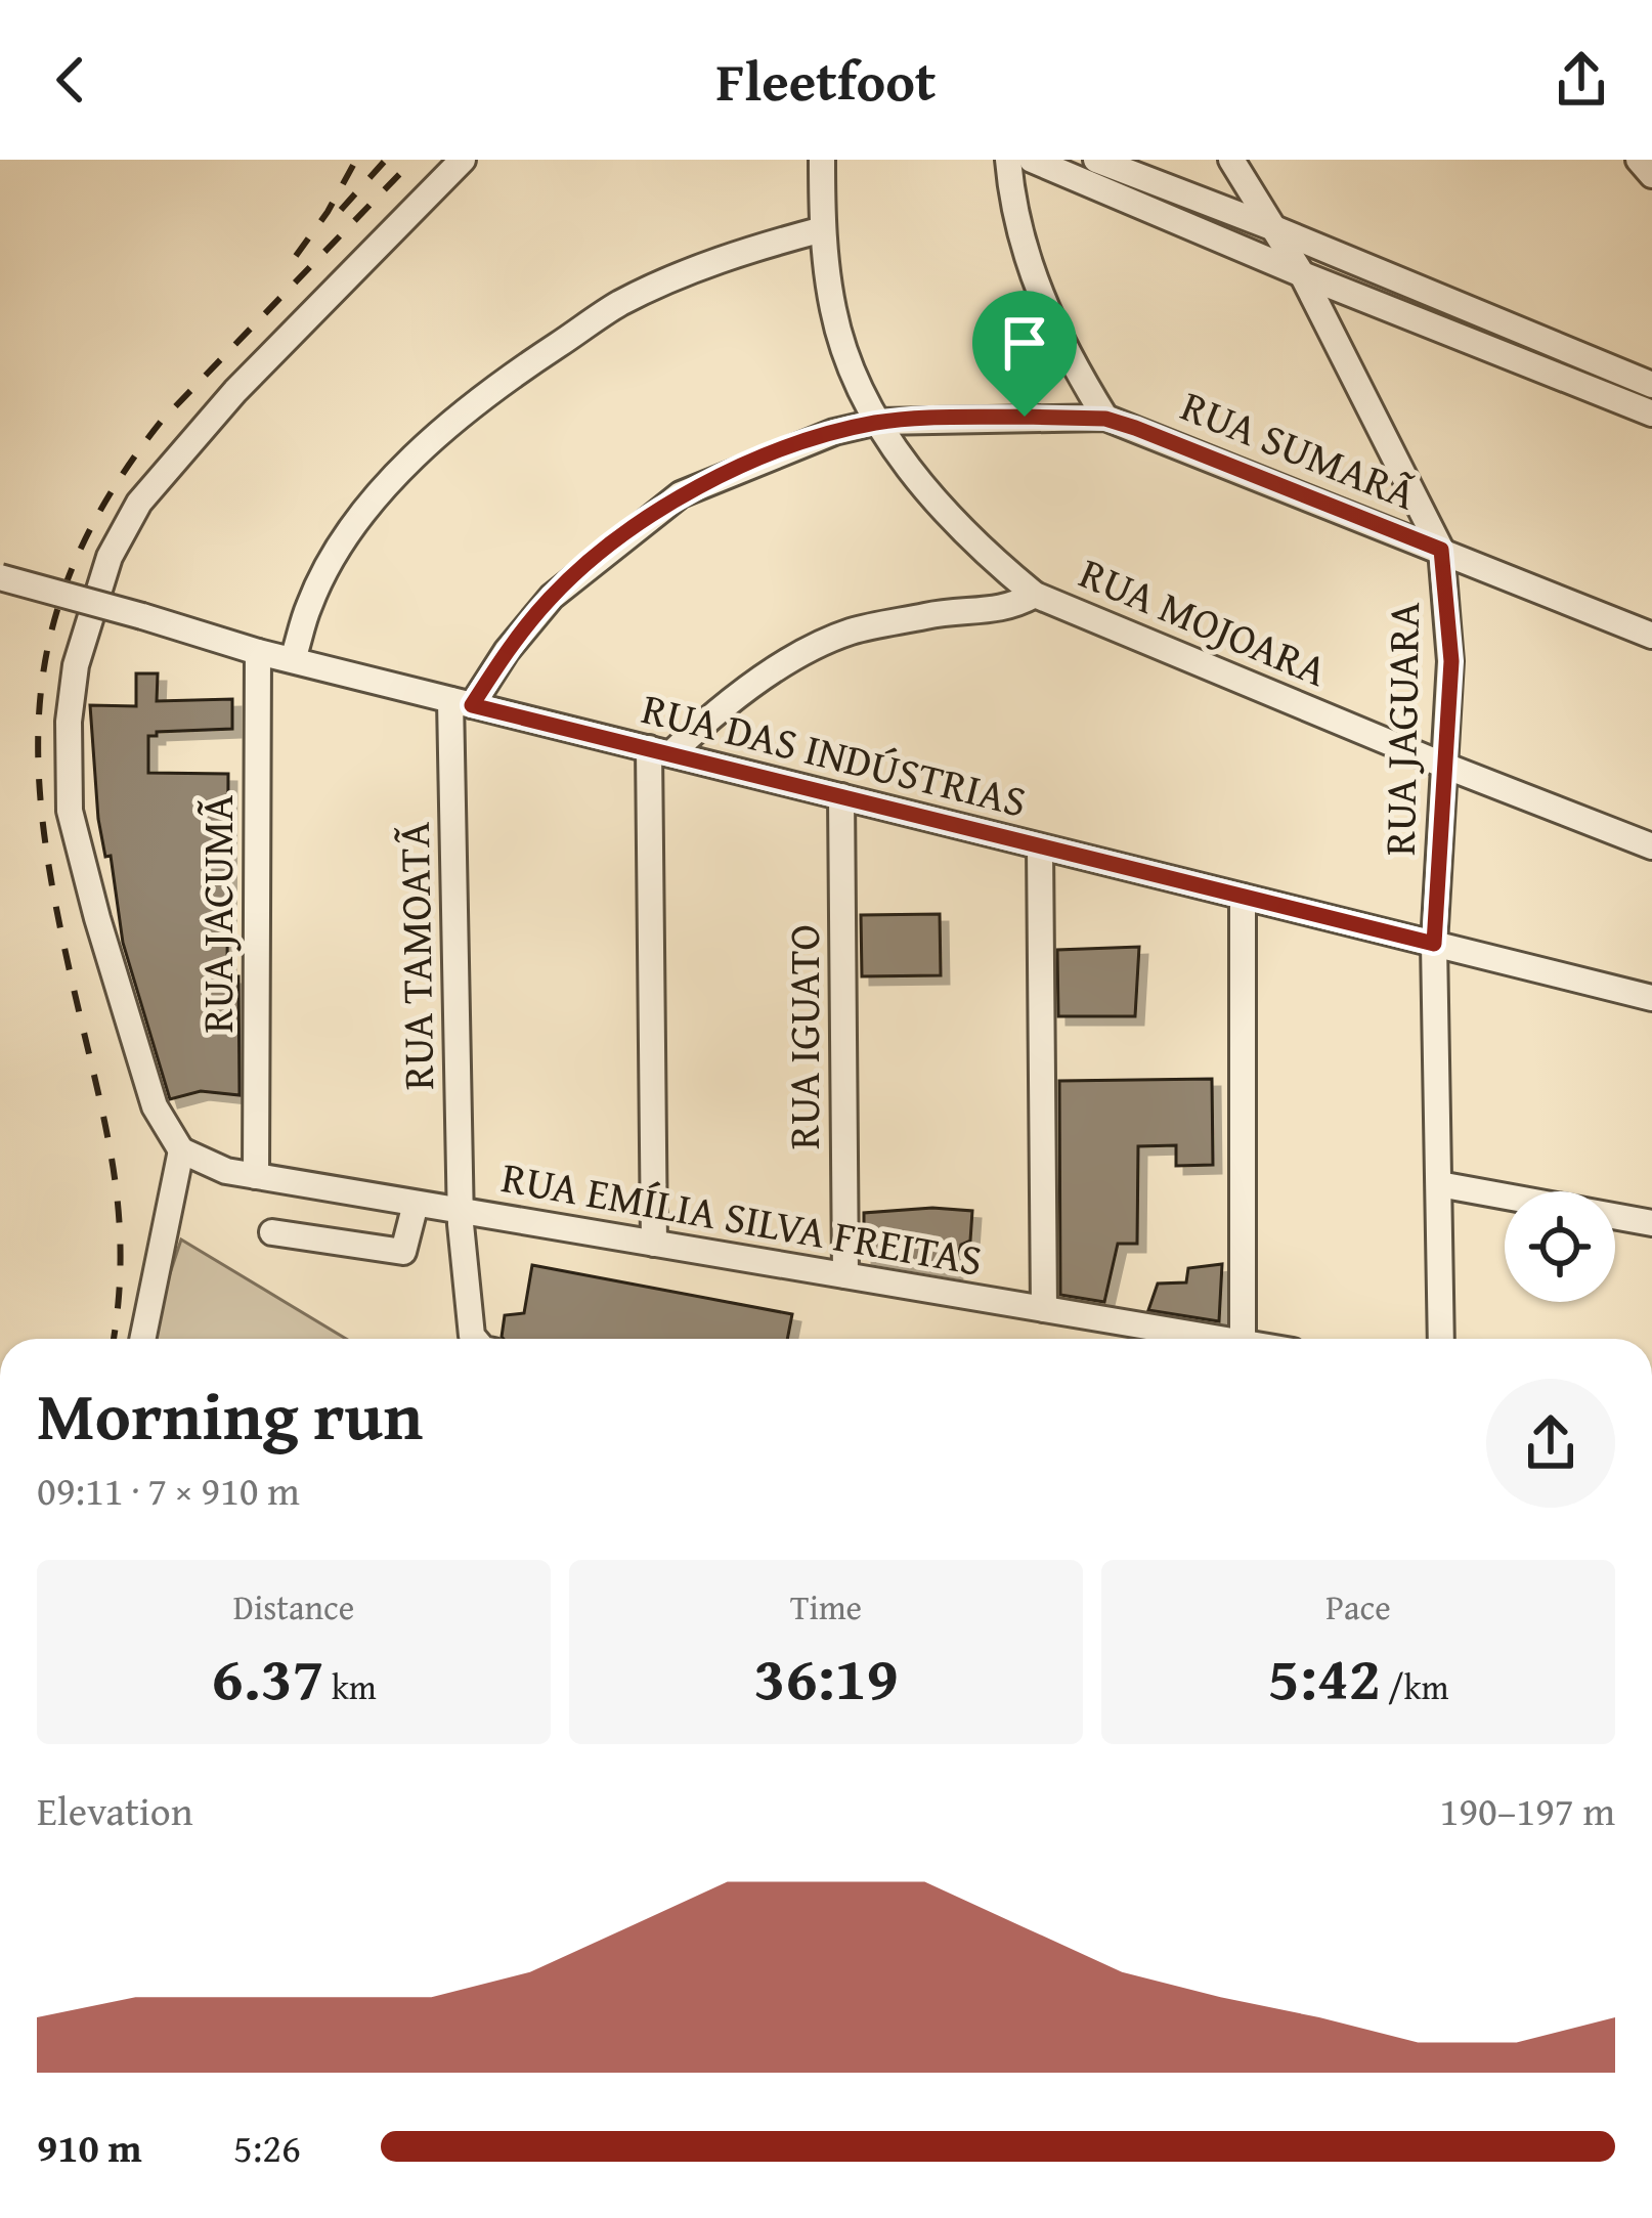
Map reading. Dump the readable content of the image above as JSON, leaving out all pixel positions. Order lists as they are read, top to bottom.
{
  "streets": {
    "street": [
      "RUA SUMARÃ",
      "RUA MOJOARA",
      "RUA JAGUARA",
      "RUA DAS INDÚSTRIAS",
      "RUA JACUMÃ",
      "RUA TAMOATÃ",
      "RUA IGUATO",
      "RUA EMÍLIA SILVA FREITAS"
    ]
  },
  "crossings": [
    ["RUA SUMARÃ", "RUA JAGUARA"],
    ["RUA MOJOARA", "RUA JAGUARA"],
    ["RUA MOJOARA", "RUA DAS INDÚSTRIAS"],
    ["RUA JAGUARA", "RUA DAS INDÚSTRIAS"],
    ["RUA DAS INDÚSTRIAS", "RUA JACUMÃ"],
    ["RUA DAS INDÚSTRIAS", "RUA TAMOATÃ"],
    ["RUA DAS INDÚSTRIAS", "RUA IGUATO"],
    ["RUA JACUMÃ", "RUA EMÍLIA SILVA FREITAS"],
    ["RUA TAMOATÃ", "RUA EMÍLIA SILVA FREITAS"],
    ["RUA IGUATO", "RUA EMÍLIA SILVA FREITAS"]
  ],
  "page": {
    "header": "Fleetfoot",
    "heading": ["Morning run", "09:11 · 7 × 910 m"],
    "stats": [
      ["Distance", "6.37 km"],
      ["Time", "36:19"],
      ["Pace", "5:42 /km"]
    ],
    "chart": ["Elevation", "190–197 m"],
    "list": [
      {
        "name": "910 m",
        "note": "5:26"
      }
    ]
  }
}
